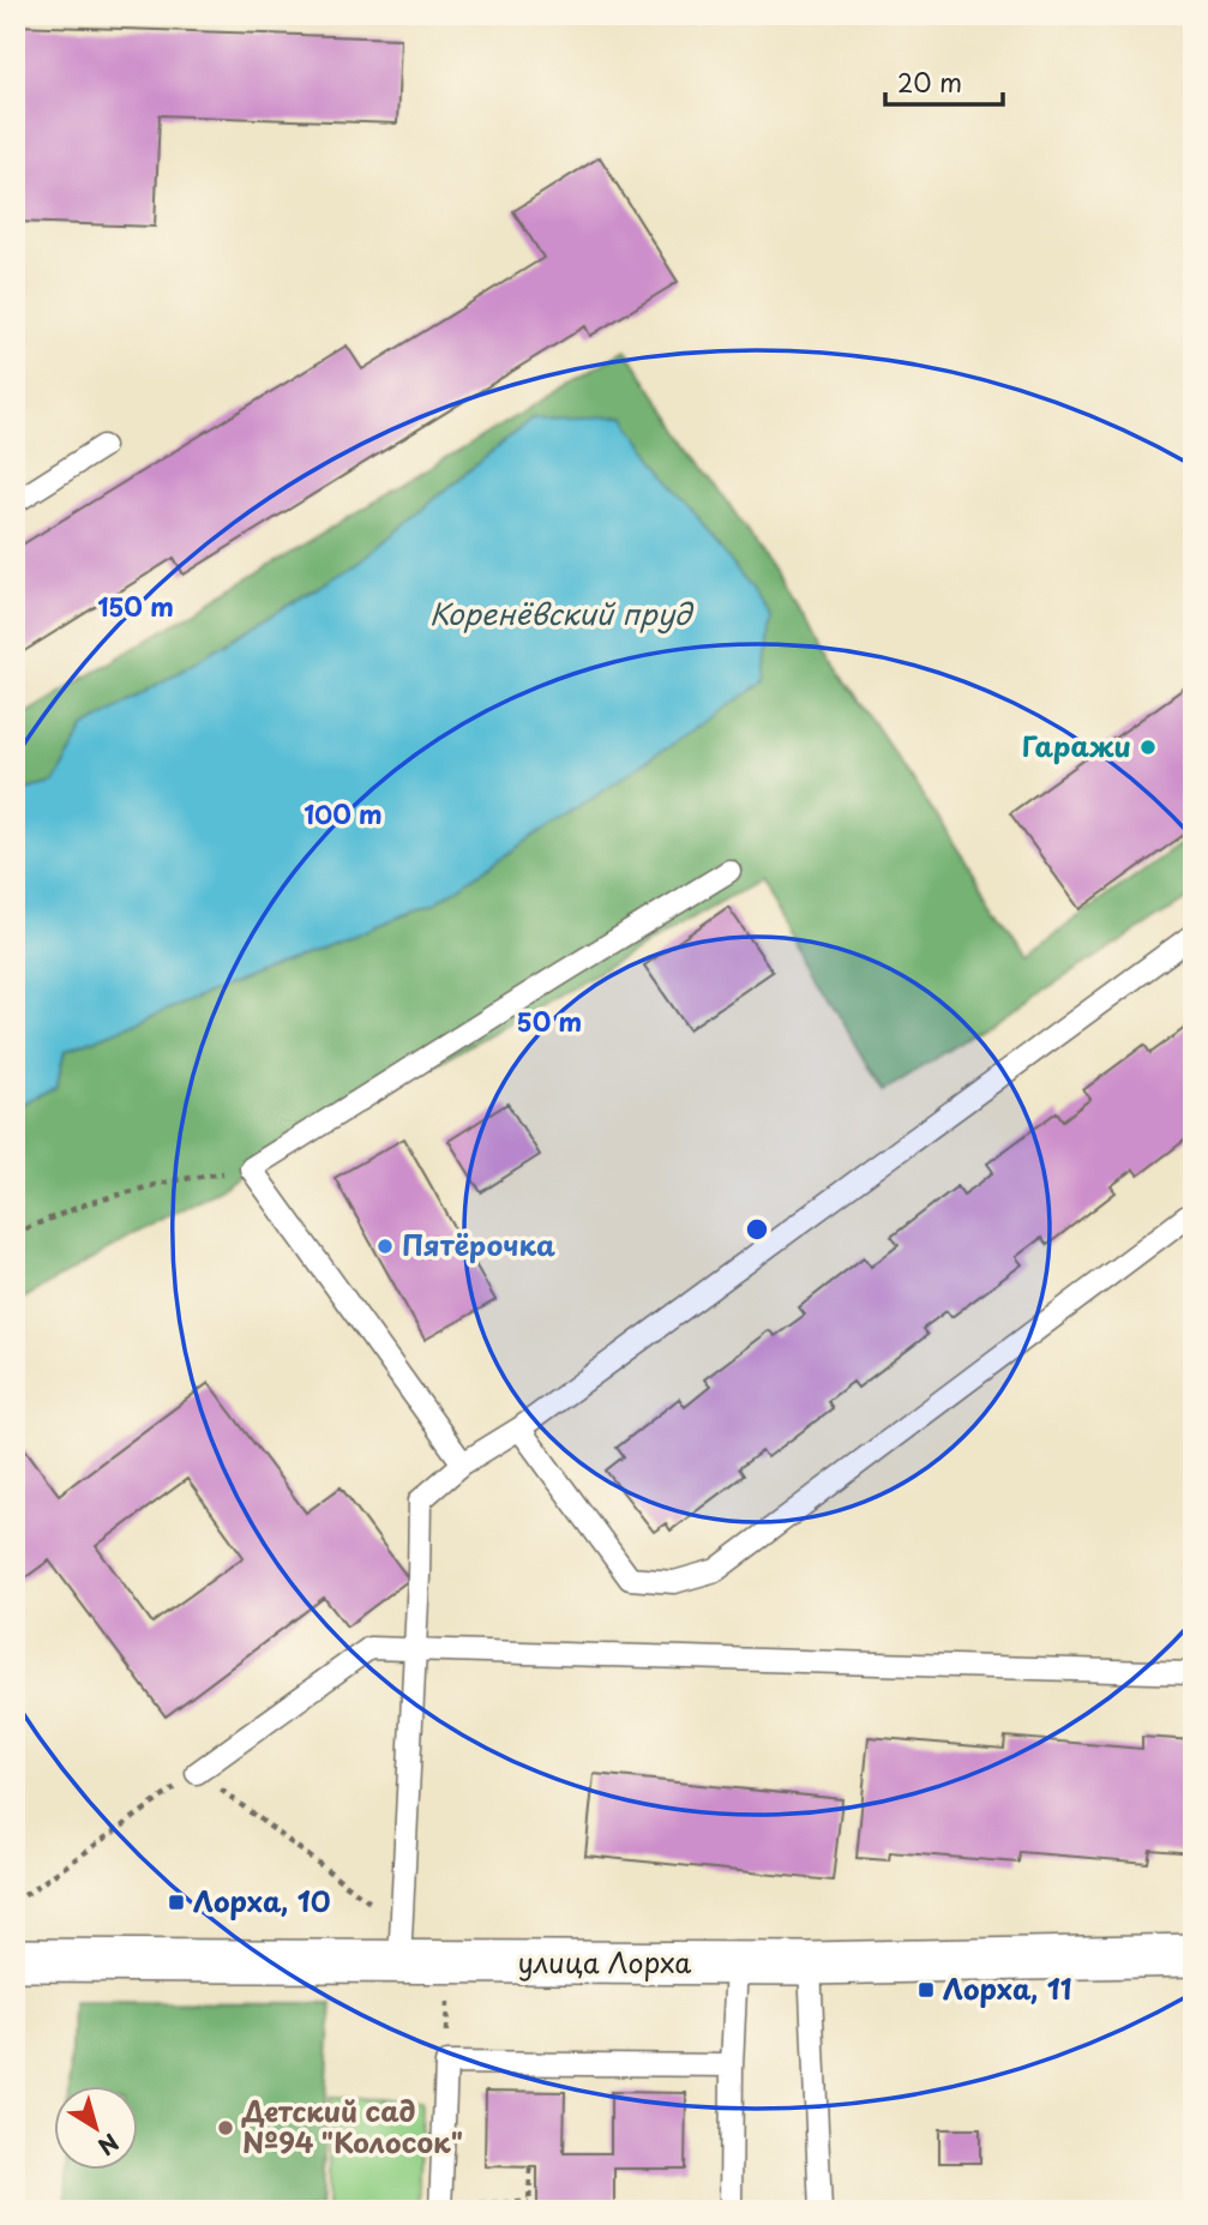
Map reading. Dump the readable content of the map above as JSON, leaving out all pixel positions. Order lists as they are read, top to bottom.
{
  "streets": {
    "street": ["улица Лорха"]
  },
  "water": ["Коренёвский пруд"],
  "places": {
    "other": ["Гаражи", "Пятёрочка", "Детский сад №94 \"Колосок\""],
    "transit": ["Лорха, 10", "Лорха, 11"]
  },
  "scale_bar": "20 m",
  "north": "bottom right",
  "rings": ["150 m", "100 m", "50 m"]
}
